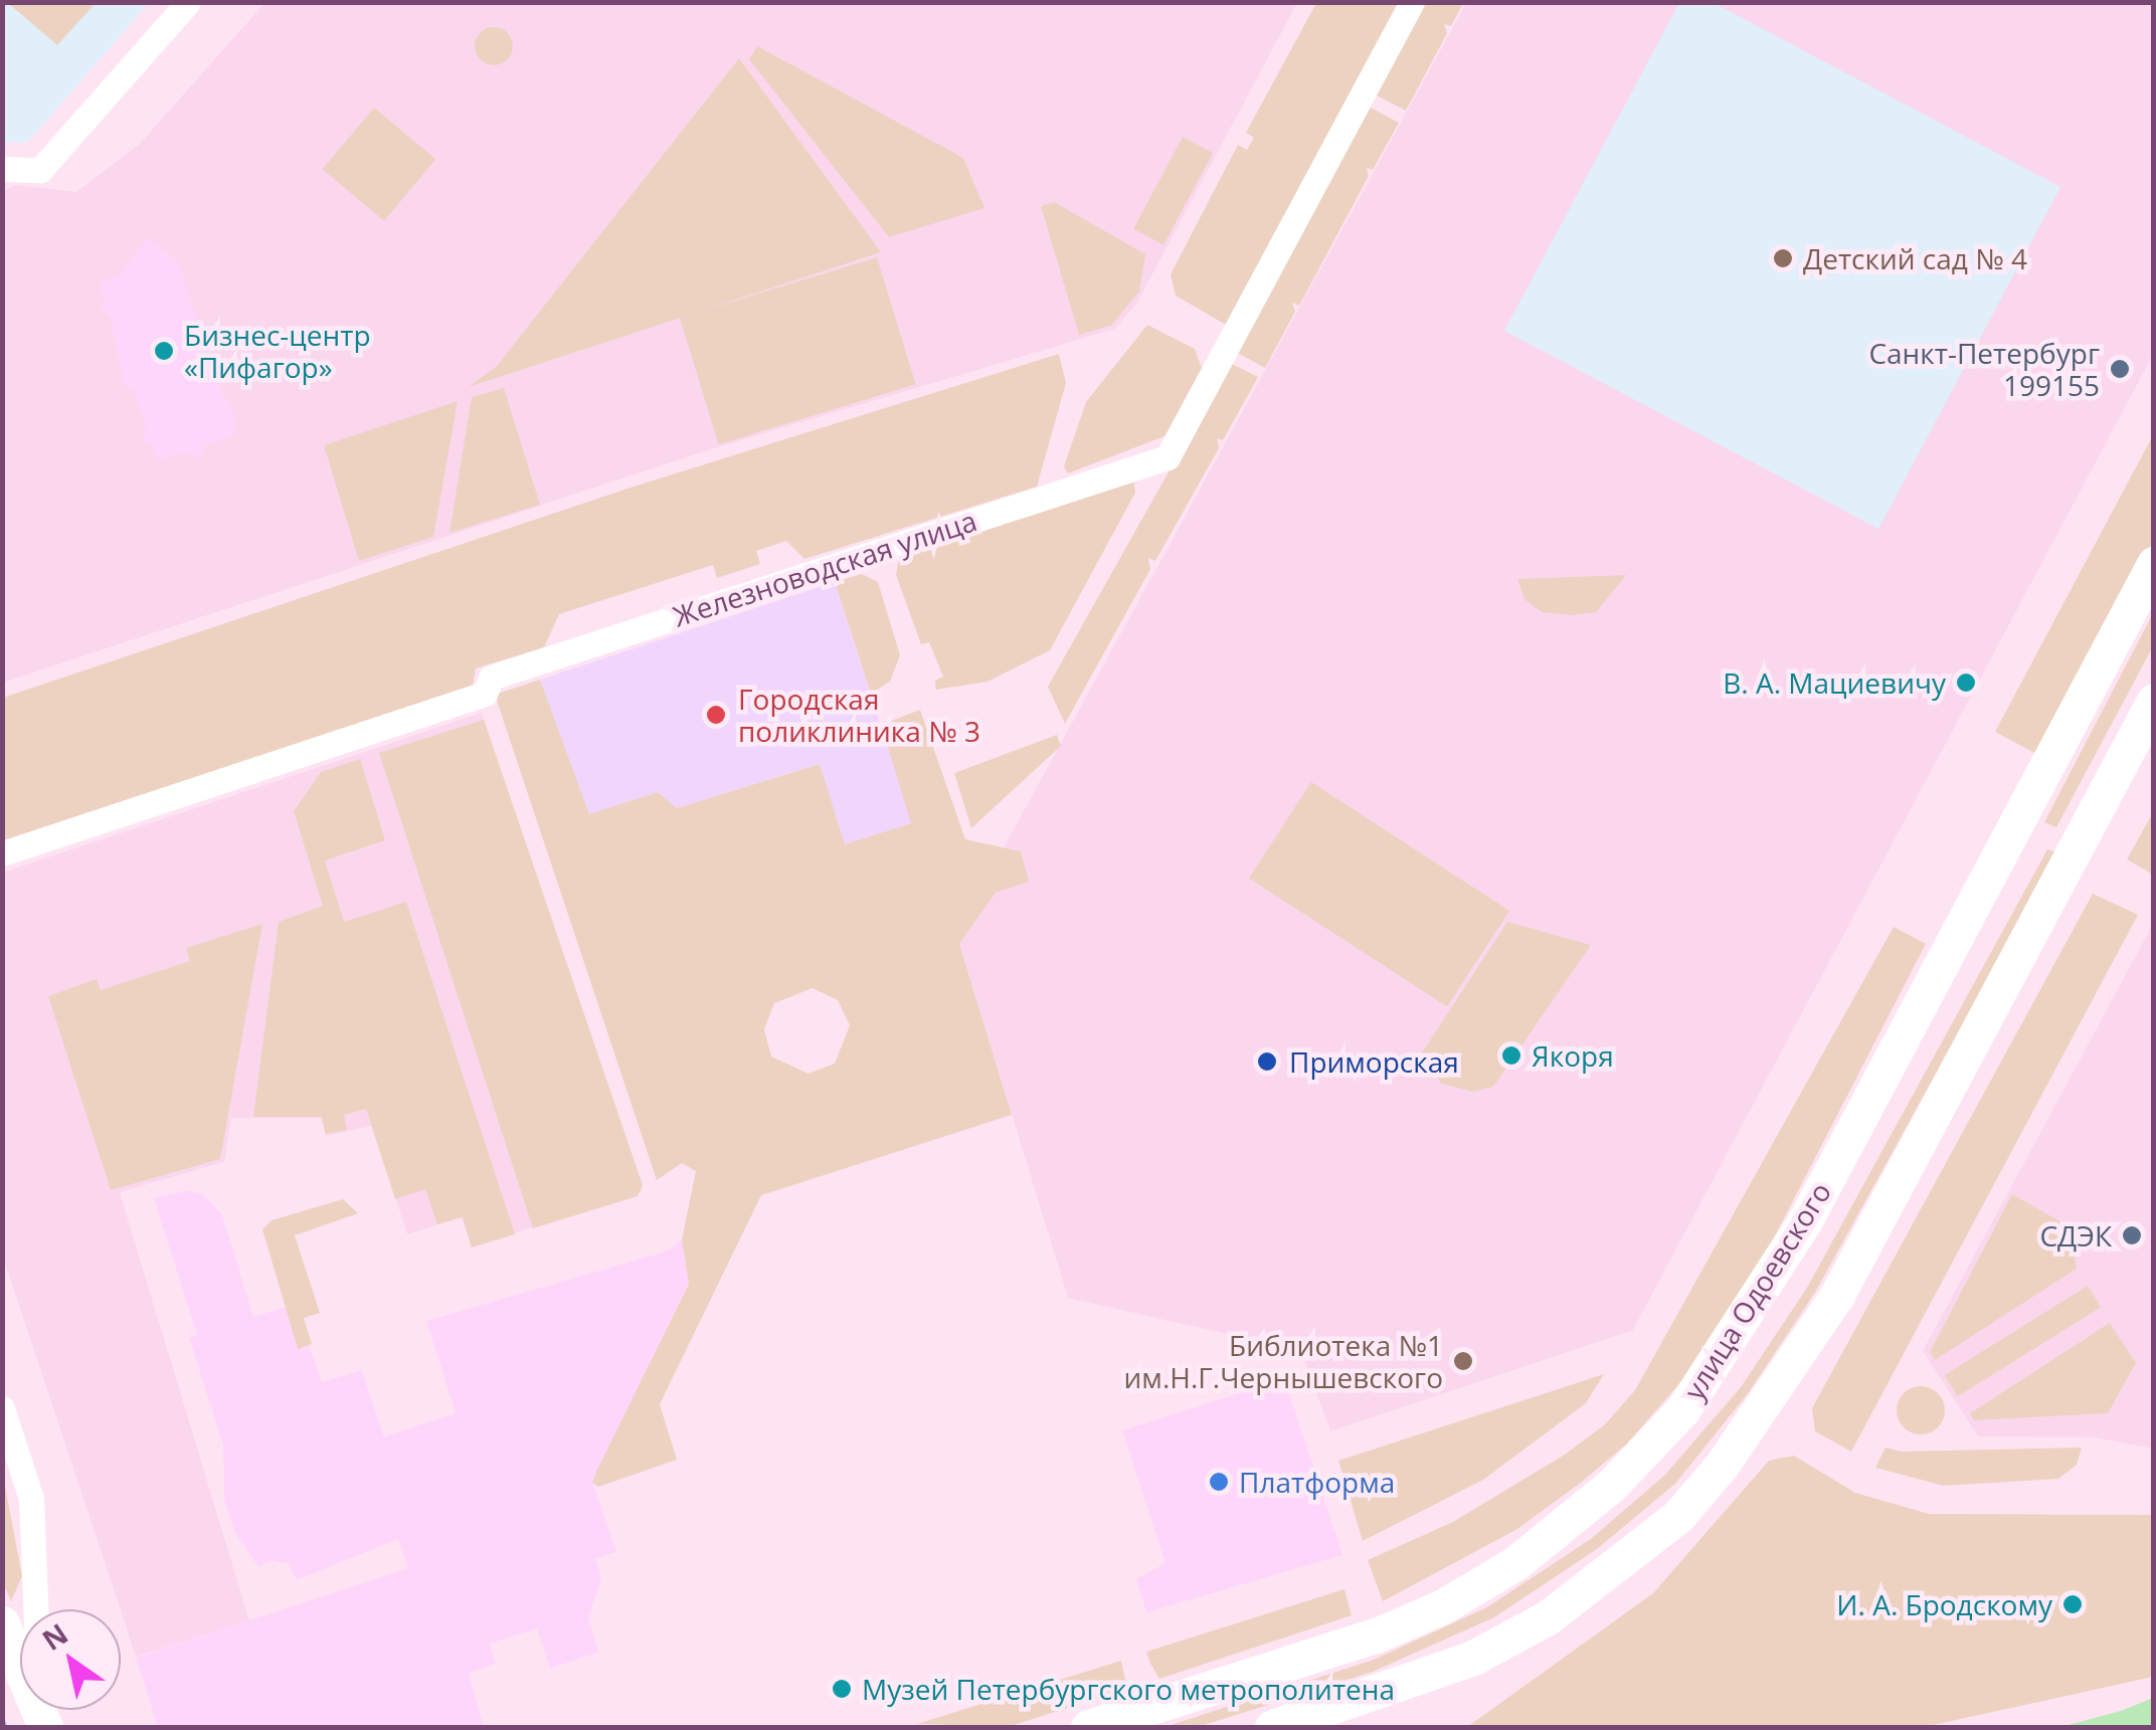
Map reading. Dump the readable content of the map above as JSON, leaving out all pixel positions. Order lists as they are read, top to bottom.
{
  "streets": {
    "street": ["Железноводская улица", "улица Одоевского"]
  },
  "places": [
    "Детский сад № 4",
    "Бизнес-центр «Пифагор»",
    "Санкт-Петербург 199155",
    "В. А. Мациевичу",
    "Городская поликлиника № 3",
    "Якоря",
    "Приморская",
    "СДЭК",
    "Библиотека №1 им.Н.Г.Чернышевского",
    "Платформа",
    "И. А. Бродскому",
    "Музей Петербургского метрополитена"
  ],
  "north": "top left"
}
